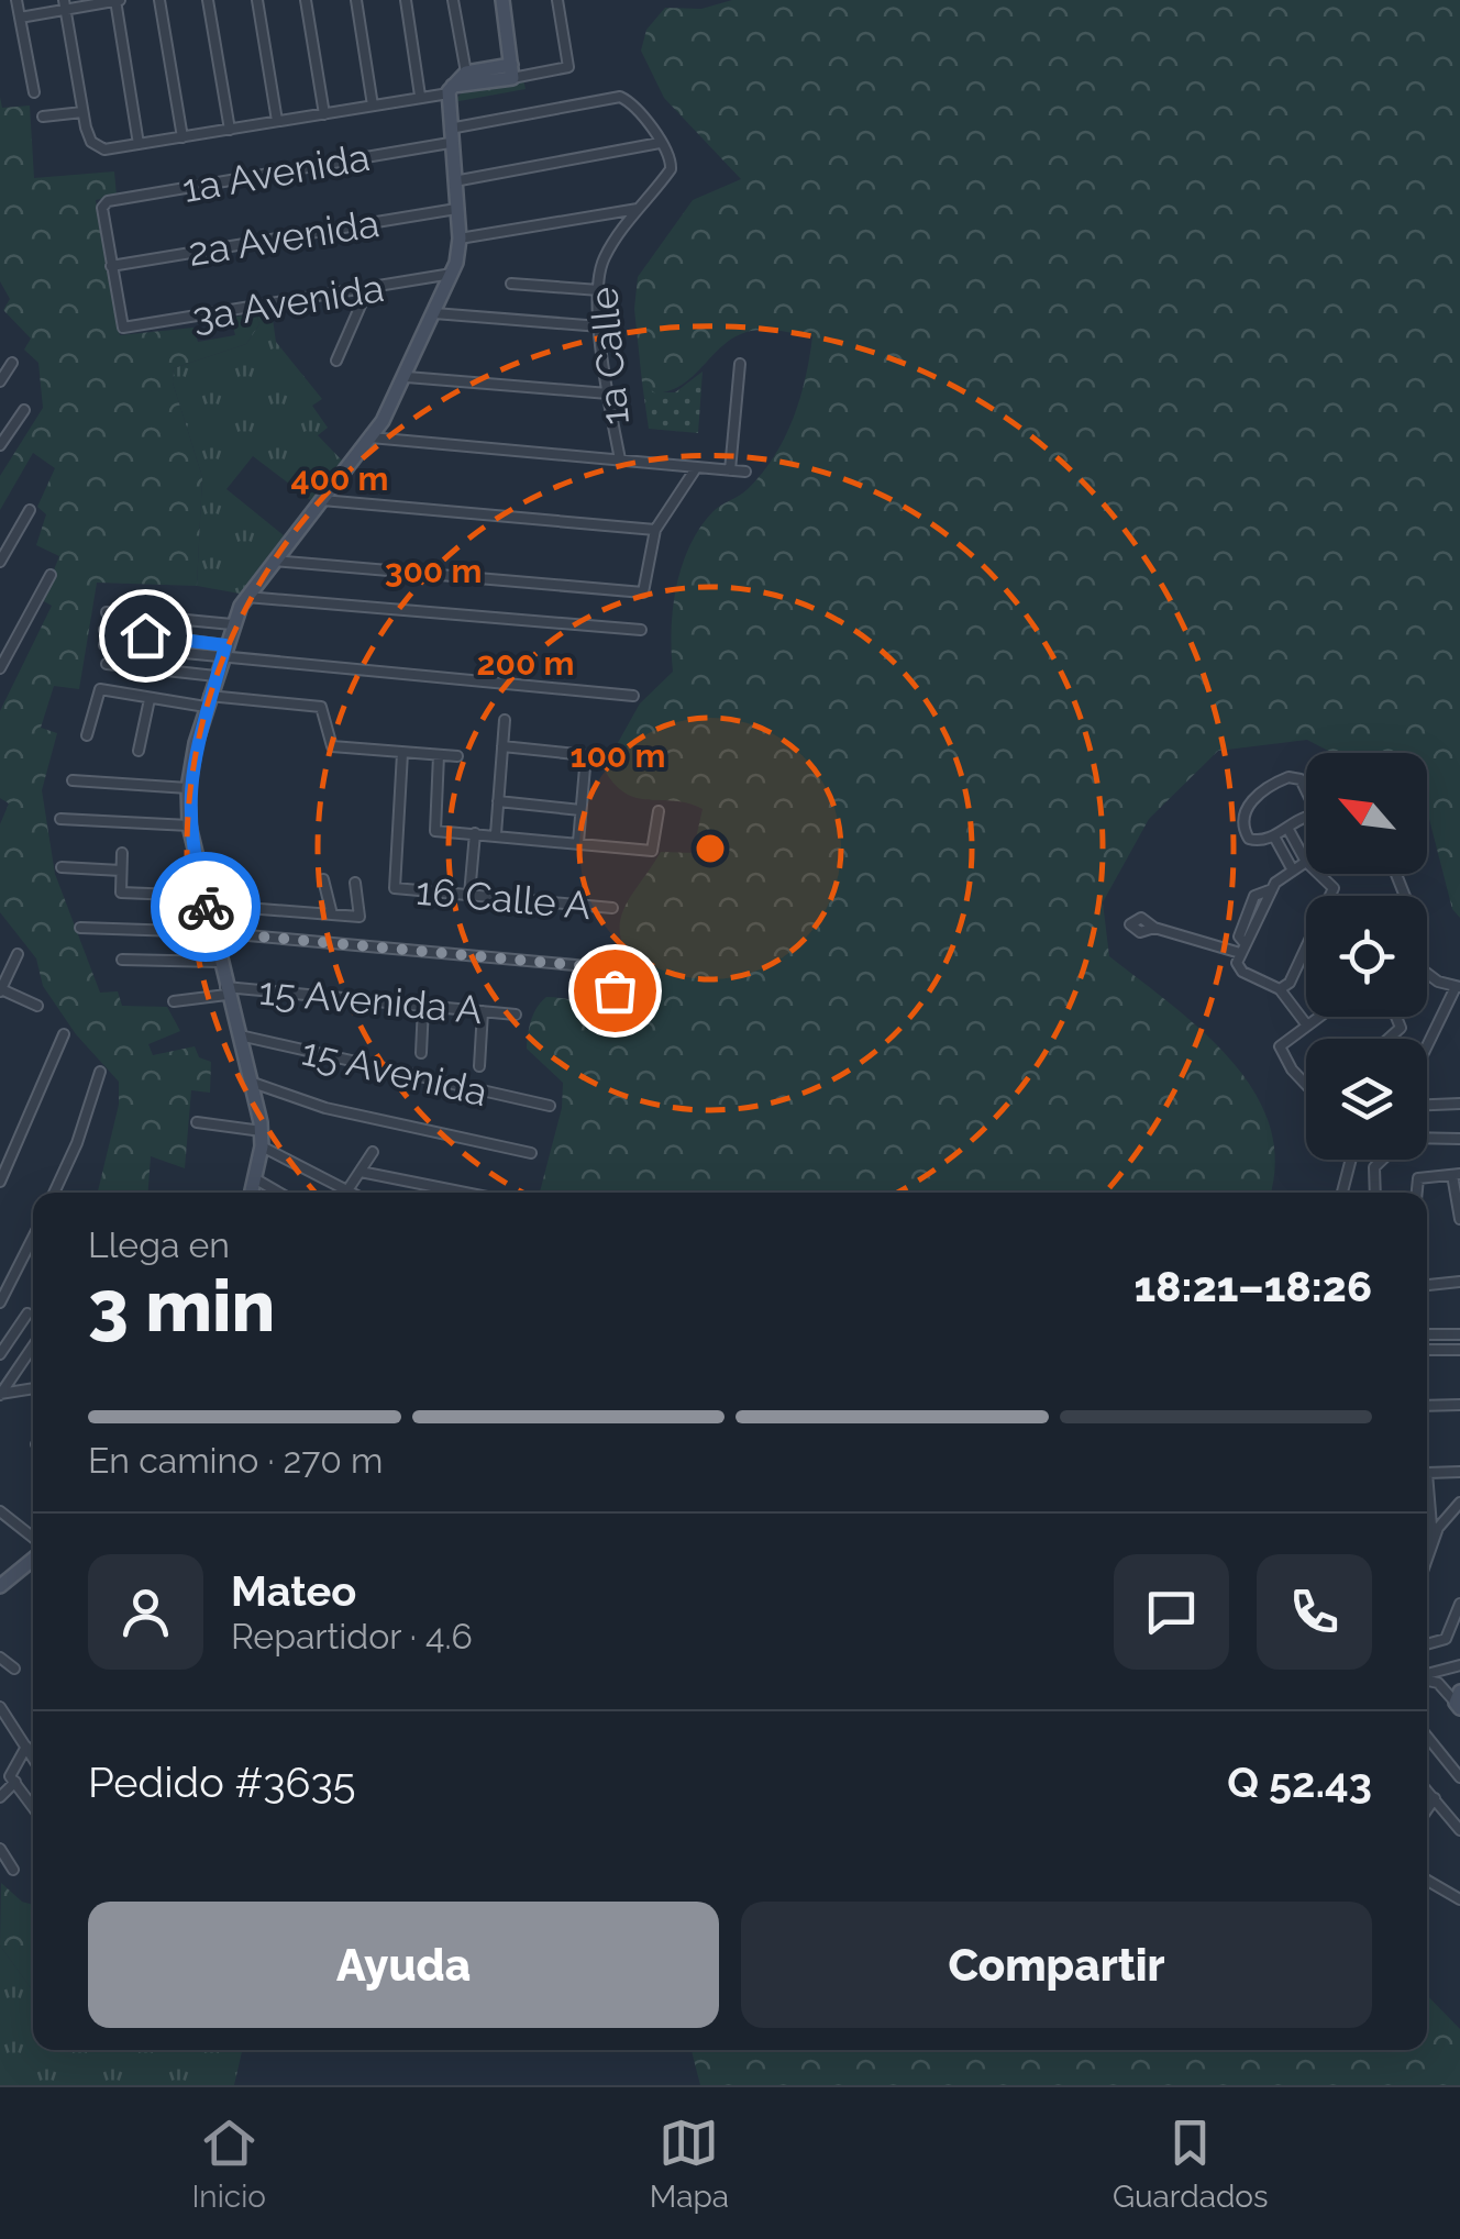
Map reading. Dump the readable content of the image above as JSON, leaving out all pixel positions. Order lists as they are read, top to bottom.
{
  "streets": {
    "street": [
      "1a Avenida",
      "2a Avenida",
      "3a Avenida",
      "1a Calle",
      "16 Calle A",
      "15 Avenida A",
      "15 Avenida"
    ]
  },
  "crossings": [
    ["1a Avenida", "2a Avenida"],
    ["1a Avenida", "3a Avenida"],
    ["1a Avenida", "1a Calle"],
    ["2a Avenida", "3a Avenida"]
  ],
  "north": "top left",
  "page": {
    "heading": ["3 min", "Llega en", "18:21–18:26"],
    "panel": [
      "Mateo",
      "Repartidor · 4.6",
      "Pedido #3635",
      "Q 52.43"
    ],
    "bar": "En camino · 270 m",
    "buttons": ["Ayuda", "Compartir"],
    "tabs": ["Inicio", "Mapa", "Guardados"]
  },
  "rings": [
    "400 m",
    "300 m",
    "200 m",
    "100 m"
  ]
}
